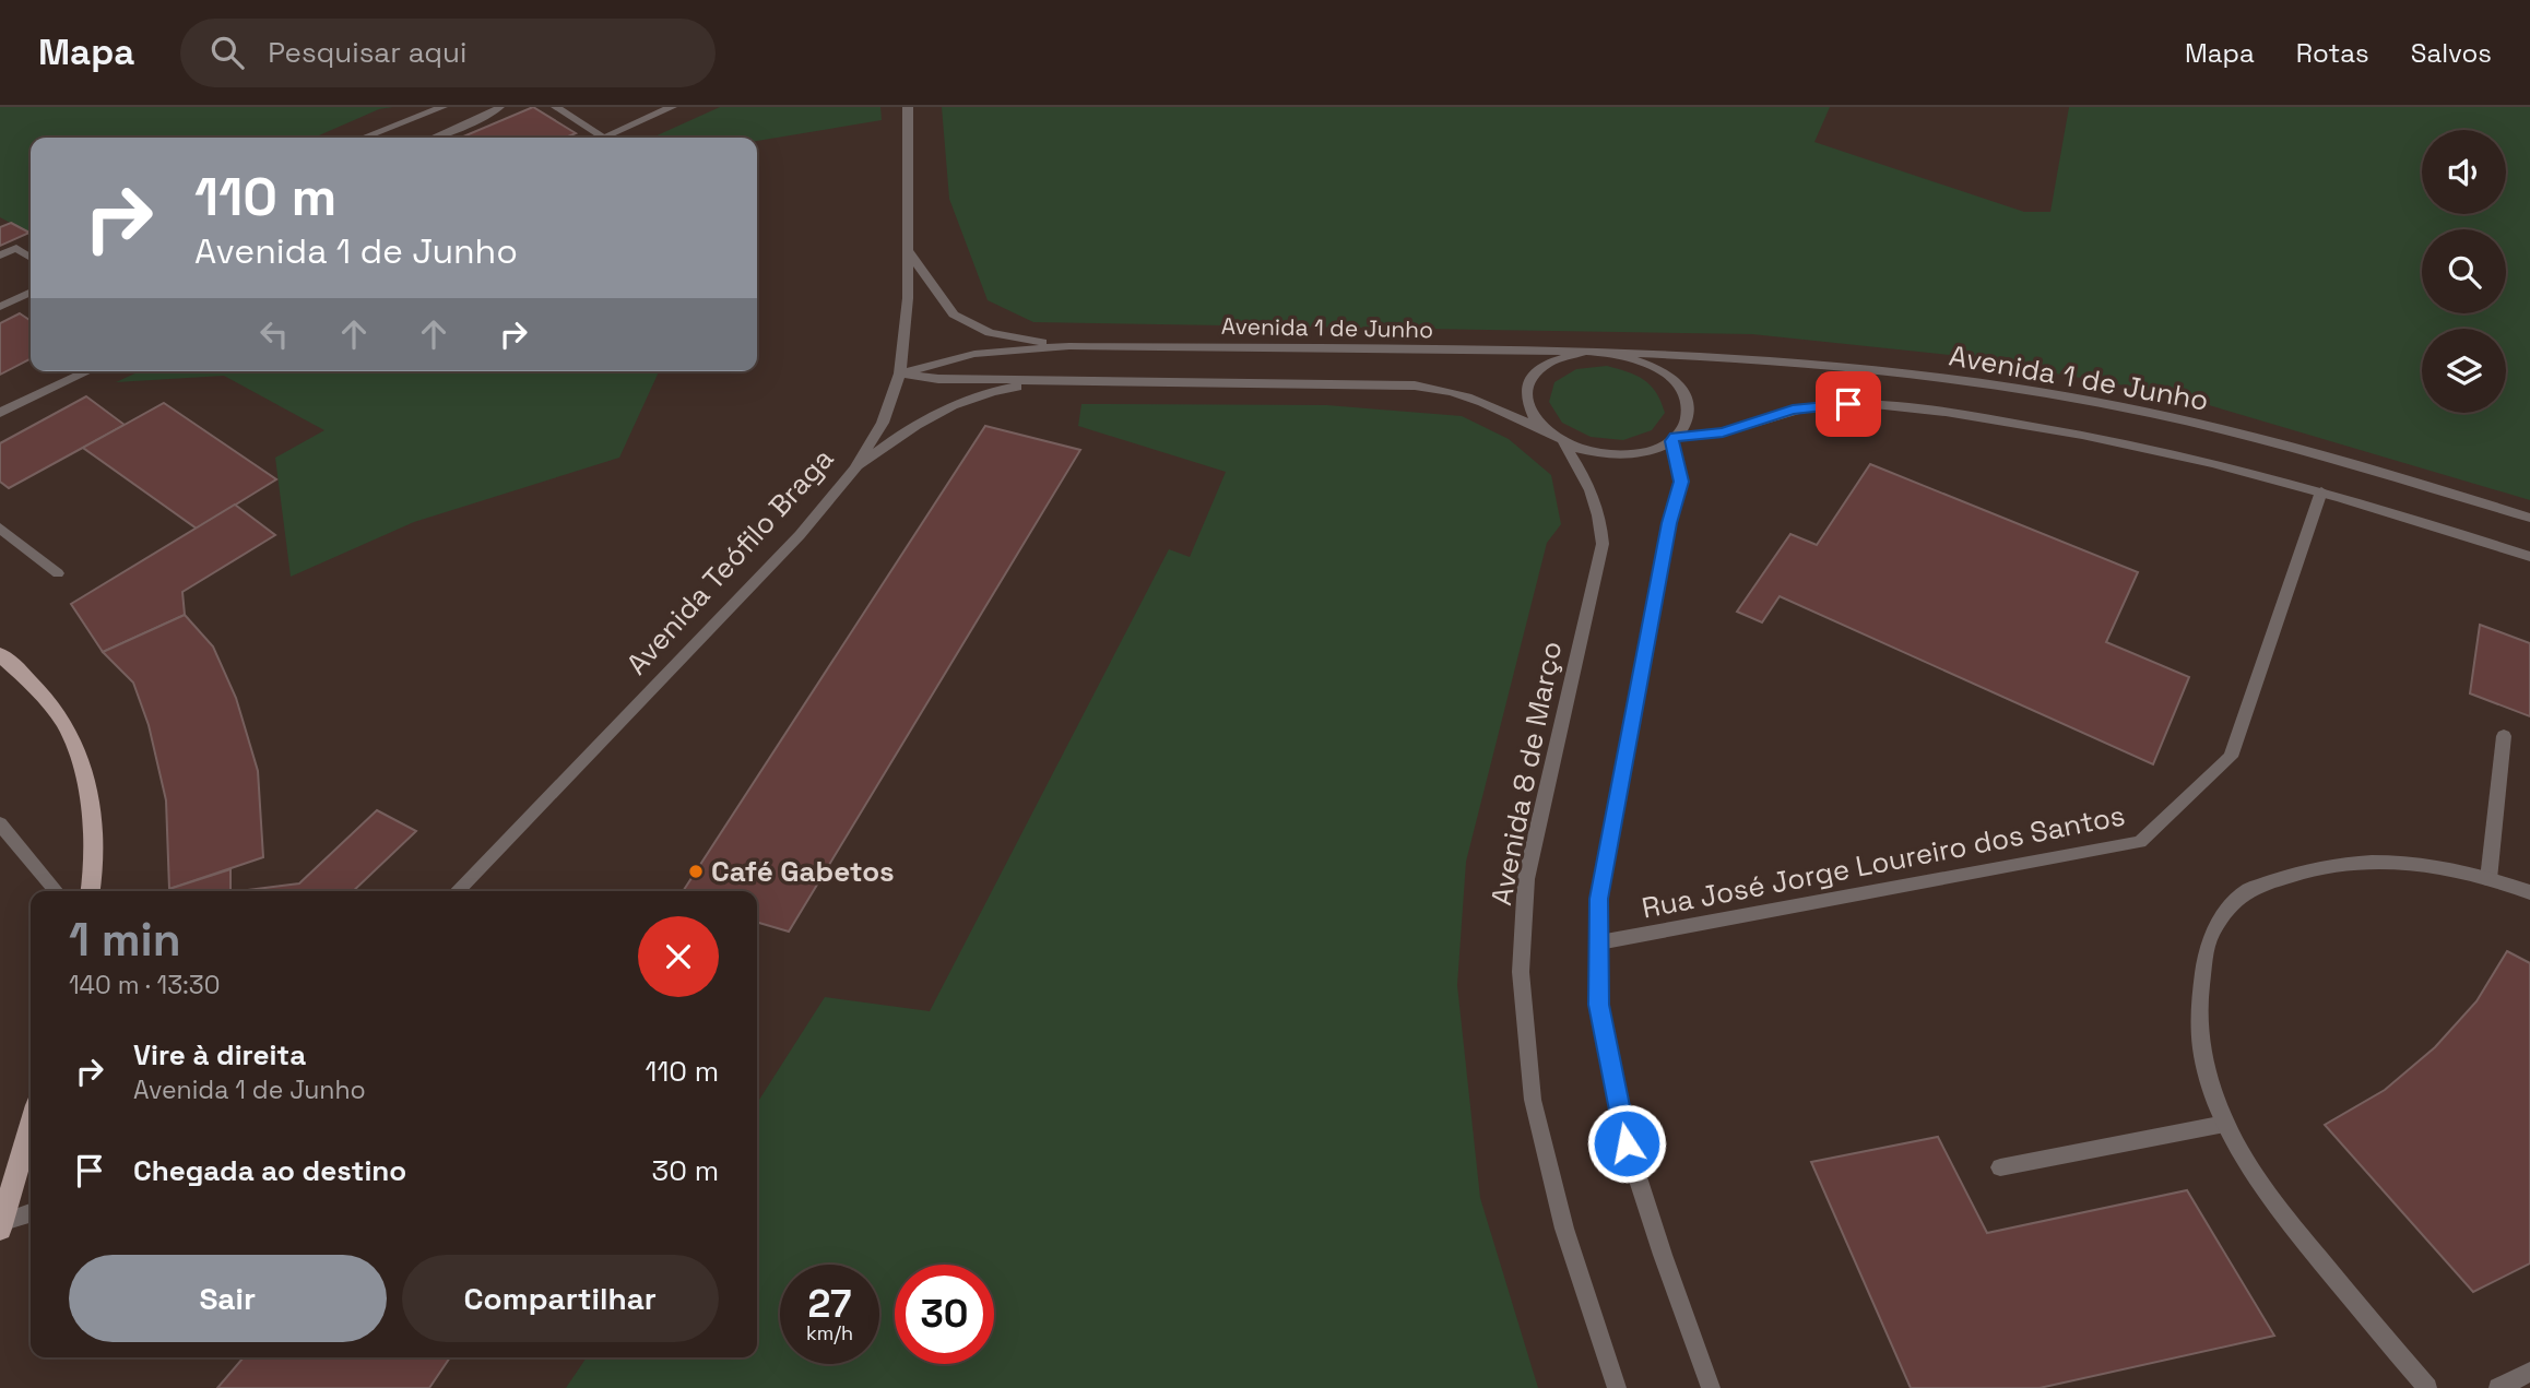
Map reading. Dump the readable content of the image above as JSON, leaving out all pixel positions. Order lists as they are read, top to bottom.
{
  "streets": {
    "street": [
      "Avenida 1 de Junho",
      "Avenida Teófilo Braga",
      "Avenida 8 de Março",
      "Rua José Jorge Loureiro dos Santos"
    ]
  },
  "crossings": [
    ["Avenida 1 de Junho", "Avenida Teófilo Braga"],
    ["Avenida 1 de Junho", "Avenida 8 de Março"],
    ["Avenida 1 de Junho", "Rua José Jorge Loureiro dos Santos"]
  ],
  "places": ["Café Gabetos"],
  "page": {
    "header": "Mapa",
    "search": "Pesquisar aqui",
    "nav": ["Mapa", "Rotas", "Salvos"],
    "turn": ["110 m", "Avenida 1 de Junho"],
    "heading": ["1 min", "140 m · 13:30"],
    "list": [
      {
        "name": "Vire à direita",
        "note": "Avenida 1 de Junho",
        "value": "110 m"
      },
      {
        "name": "Chegada ao destino",
        "value": "30 m"
      }
    ],
    "buttons": ["Sair", "Compartilhar"],
    "speed": "27 km/h",
    "limit": "30"
  }
}
